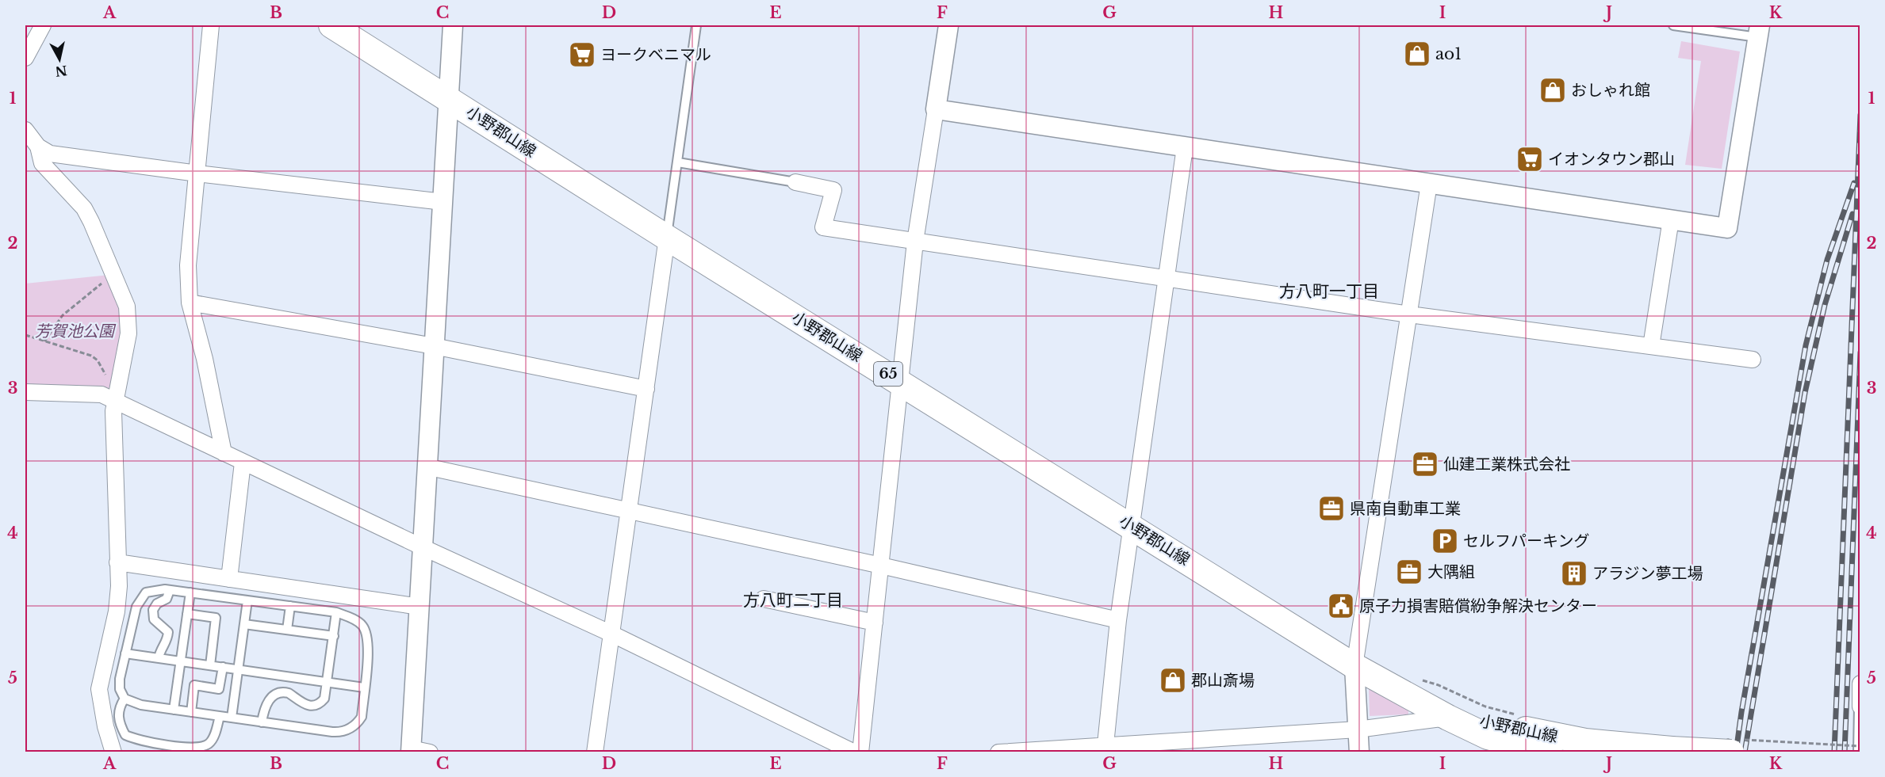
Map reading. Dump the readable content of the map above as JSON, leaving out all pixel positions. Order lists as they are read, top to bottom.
{
  "streets": {
    "main road": ["小野郡山線", "65"]
  },
  "districts": ["方八町一丁目", "方八町二丁目"],
  "parks": ["芳賀池公園"],
  "places": {
    "shop": ["ao1", "おしゃれ館", "郡山斎場"],
    "supermarket": ["ヨークベニマル", "イオンタウン郡山"],
    "office": ["仙建工業株式会社", "県南自動車工業", "大隅組"],
    "parking": ["セルフパーキング"],
    "building": ["アラジン夢工場"],
    "public building": ["原子力損害賠償紛争解決センター"]
  },
  "north": "bottom",
  "grid": {
    "columns": [
      "A",
      "B",
      "C",
      "D",
      "E",
      "F",
      "G",
      "H",
      "I",
      "J",
      "K"
    ],
    "rows": [
      "1",
      "2",
      "3",
      "4",
      "5"
    ]
  }
}
